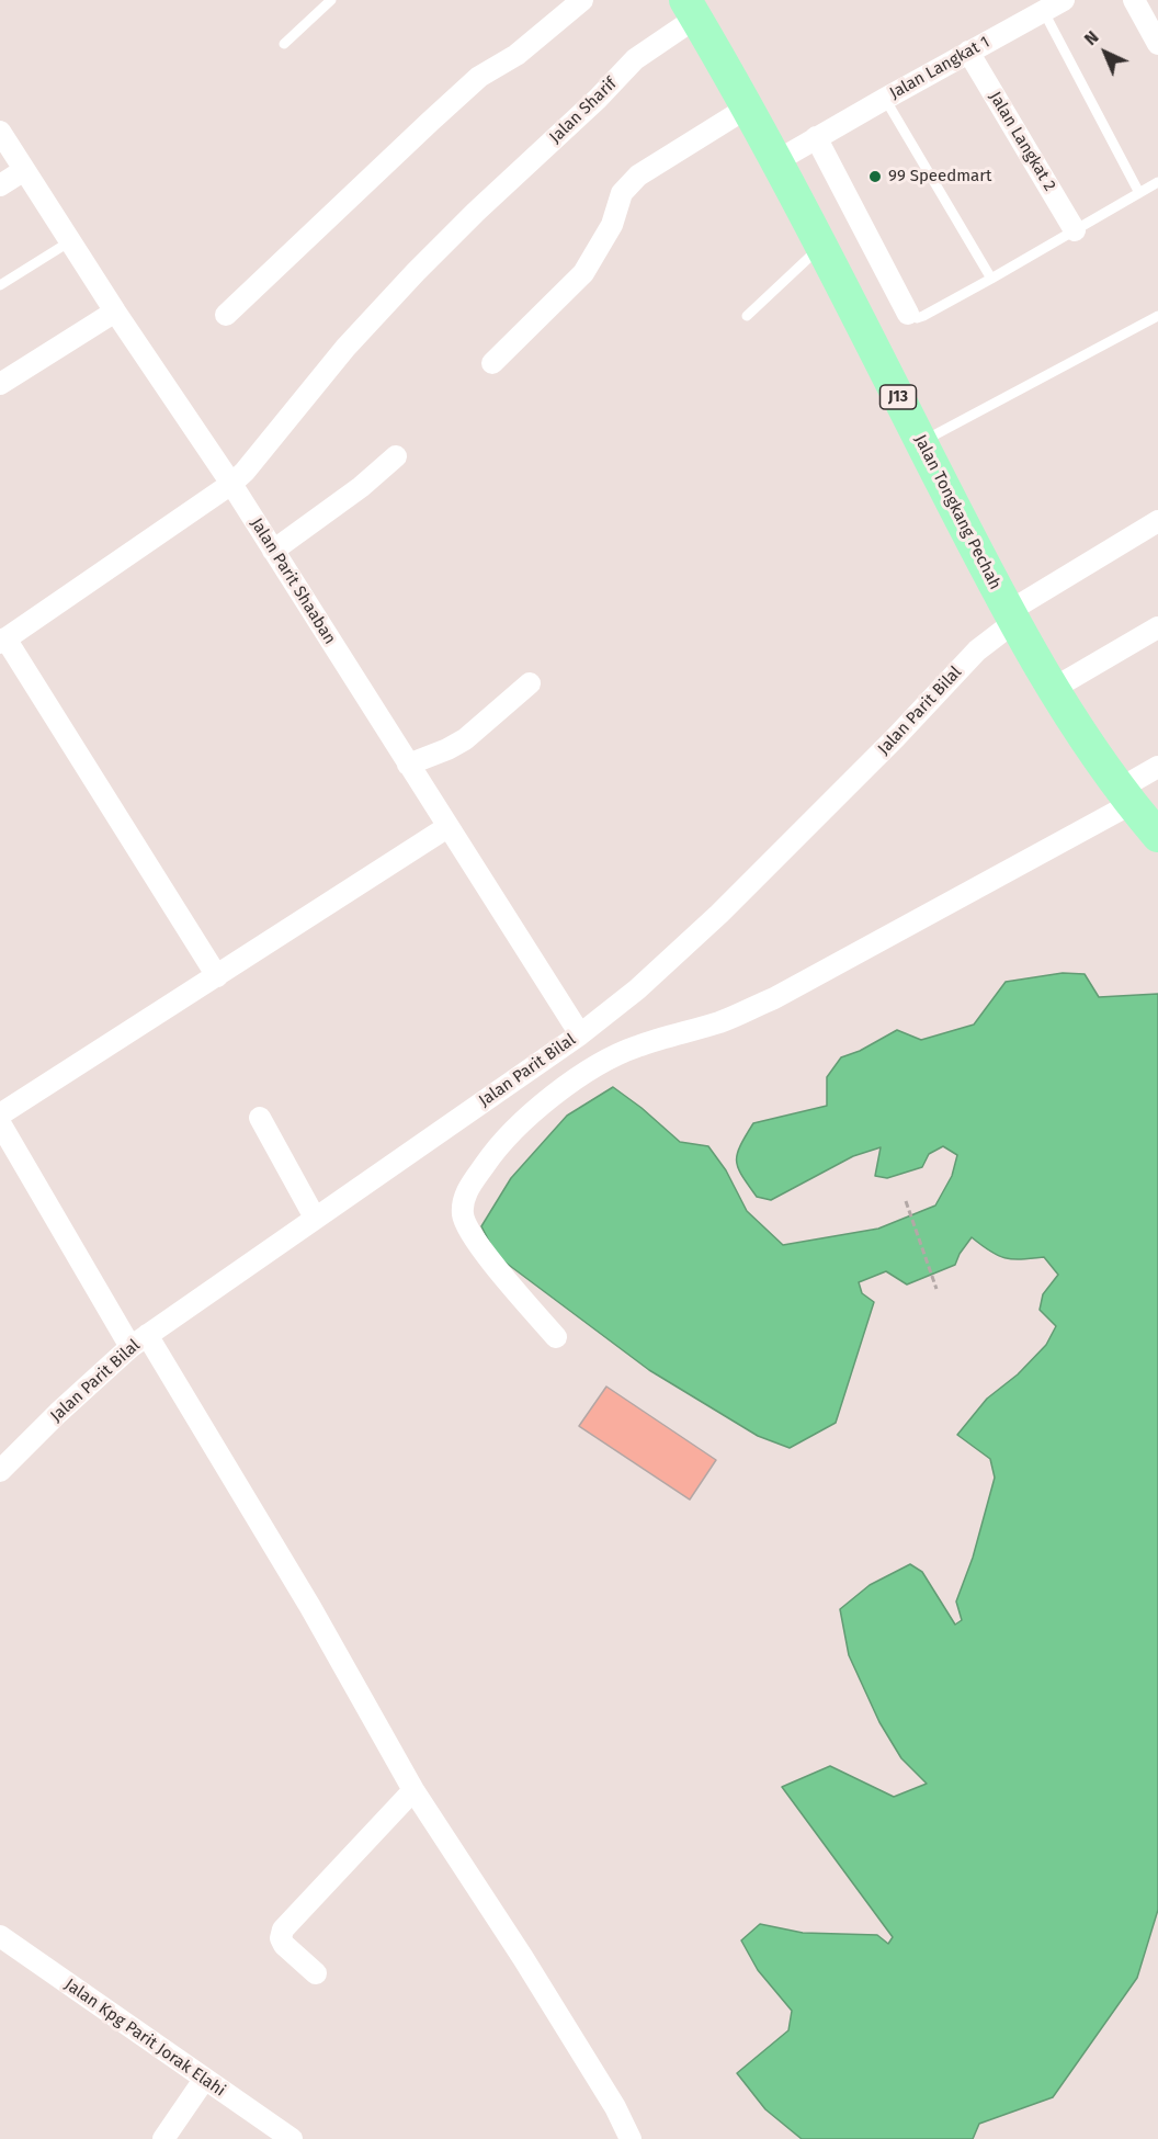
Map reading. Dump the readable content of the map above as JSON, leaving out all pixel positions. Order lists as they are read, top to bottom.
{
  "streets": {
    "main road": ["J13", "Jalan Tongkang Pechah"],
    "street": [
      "Jalan Langkat 1",
      "Jalan Sharif",
      "Jalan Langkat 2",
      "Jalan Parit Shaaban",
      "Jalan Parit Bilal",
      "Jalan Kpg Parit Jorak Elahi"
    ]
  },
  "crossings": [
    ["Jalan Langkat 1", "Jalan Langkat 2"],
    ["Jalan Langkat 1", "Jalan Tongkang Pechah"],
    ["Jalan Sharif", "Jalan Tongkang Pechah"],
    ["Jalan Sharif", "Jalan Parit Shaaban"],
    ["Jalan Tongkang Pechah", "Jalan Parit Bilal"],
    ["Jalan Parit Shaaban", "Jalan Parit Bilal"]
  ],
  "places": ["99 Speedmart"],
  "north": "top left"
}
